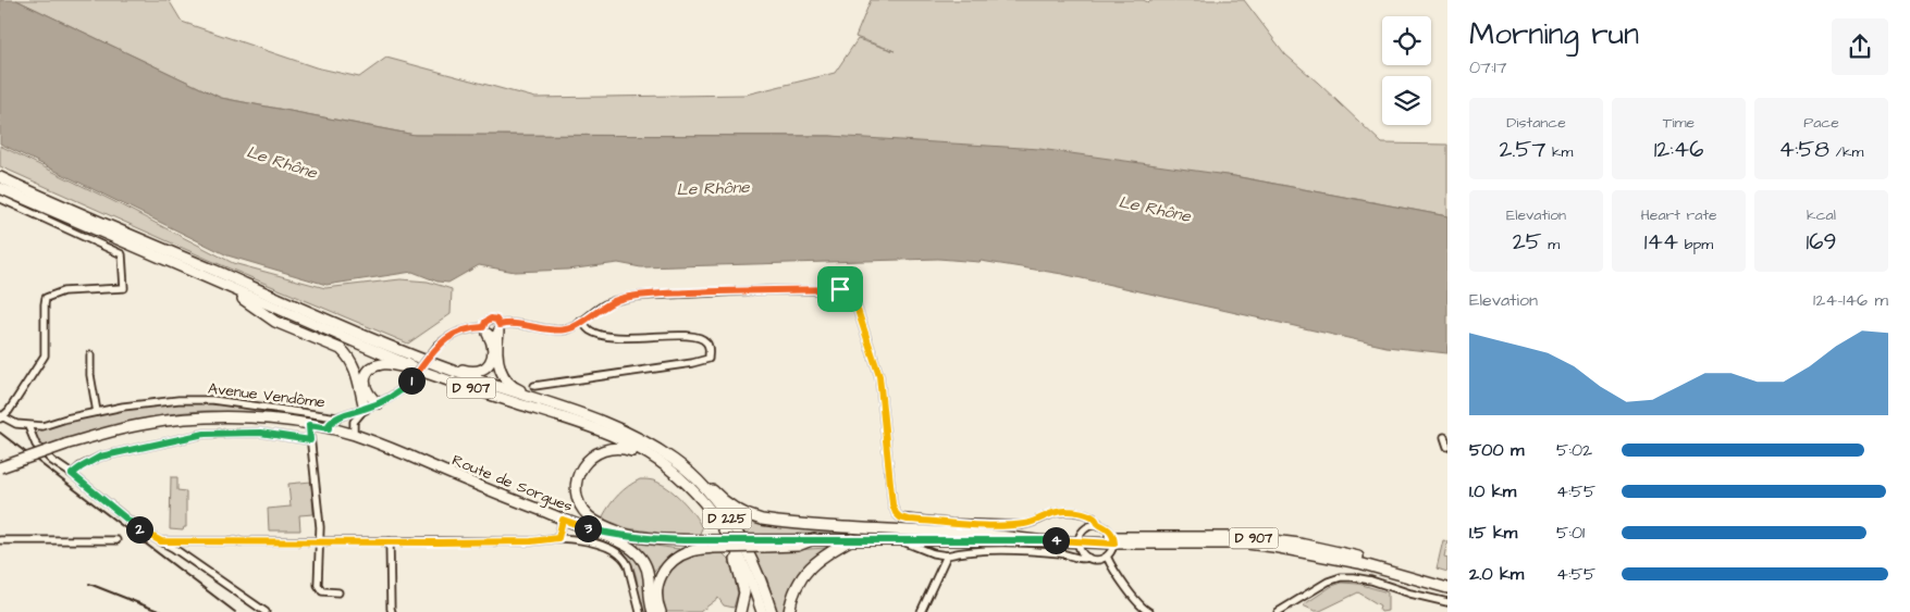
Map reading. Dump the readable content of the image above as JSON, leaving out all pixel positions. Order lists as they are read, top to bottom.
{
  "streets": {
    "main road": ["D 907", "Route de Sorgues", "D 225"],
    "street": ["Avenue Vendôme"]
  },
  "crossings": [
    ["D 907", "Route de Sorgues"],
    ["D 907", "D 225"]
  ],
  "water": ["Le Rhône"],
  "page": {
    "heading": ["Morning run", "07:17"],
    "stats": [
      ["Distance", "2.57 km"],
      ["Time", "12:46"],
      ["Pace", "4:58 /km"],
      ["Elevation", "25 m"],
      ["Heart rate", "144 bpm"],
      ["kcal", "169"]
    ],
    "chart": ["Elevation", "124–146 m"],
    "pins": [
      "1",
      "3",
      "2",
      "4"
    ],
    "list": [
      {
        "name": "500 m",
        "note": "5:02"
      },
      {
        "name": "1.0 km",
        "note": "4:55"
      },
      {
        "name": "1.5 km",
        "note": "5:01"
      },
      {
        "name": "2.0 km",
        "note": "4:55"
      }
    ]
  }
}
